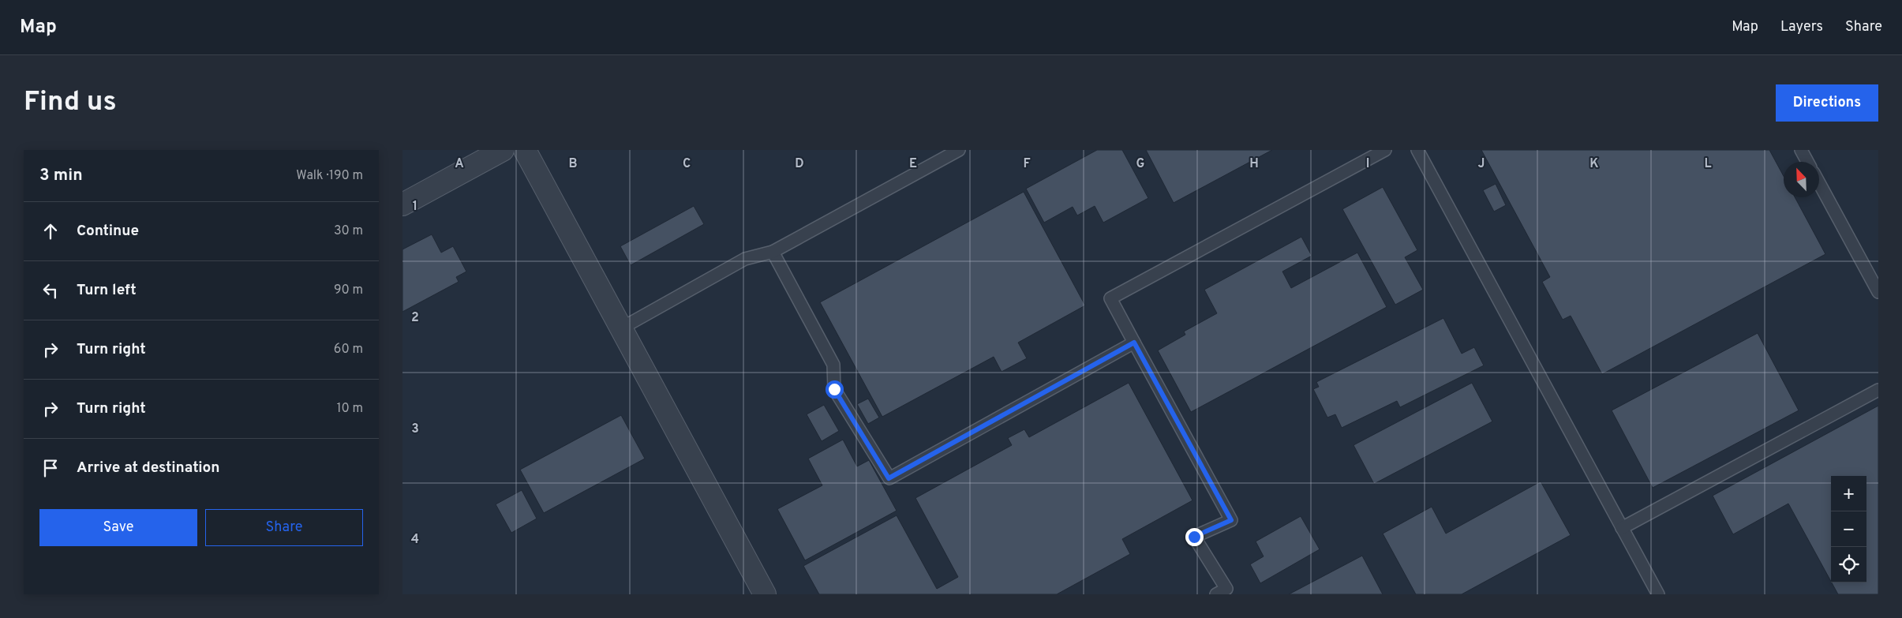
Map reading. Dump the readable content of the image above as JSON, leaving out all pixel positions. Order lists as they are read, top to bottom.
{
  "north": "top left",
  "page": {
    "header": "Map",
    "nav": ["Map", "Layers", "Share"],
    "buttons": [
      "Directions",
      ["Save", "Share"]
    ],
    "title": "Find us",
    "heading": ["3 min", "Walk · 190 m"],
    "list": [
      ["Continue", "30 m"],
      ["Turn left", "90 m"],
      ["Turn right", "60 m"],
      ["Turn right", "10 m"],
      "Arrive at destination"
    ],
    "map_buttons": ["+", "−"]
  },
  "grid": {
    "columns": [
      "A",
      "B",
      "C",
      "D",
      "E",
      "F",
      "G",
      "H",
      "I",
      "J",
      "K",
      "L"
    ],
    "rows": [
      "1",
      "2",
      "3",
      "4"
    ]
  }
}
